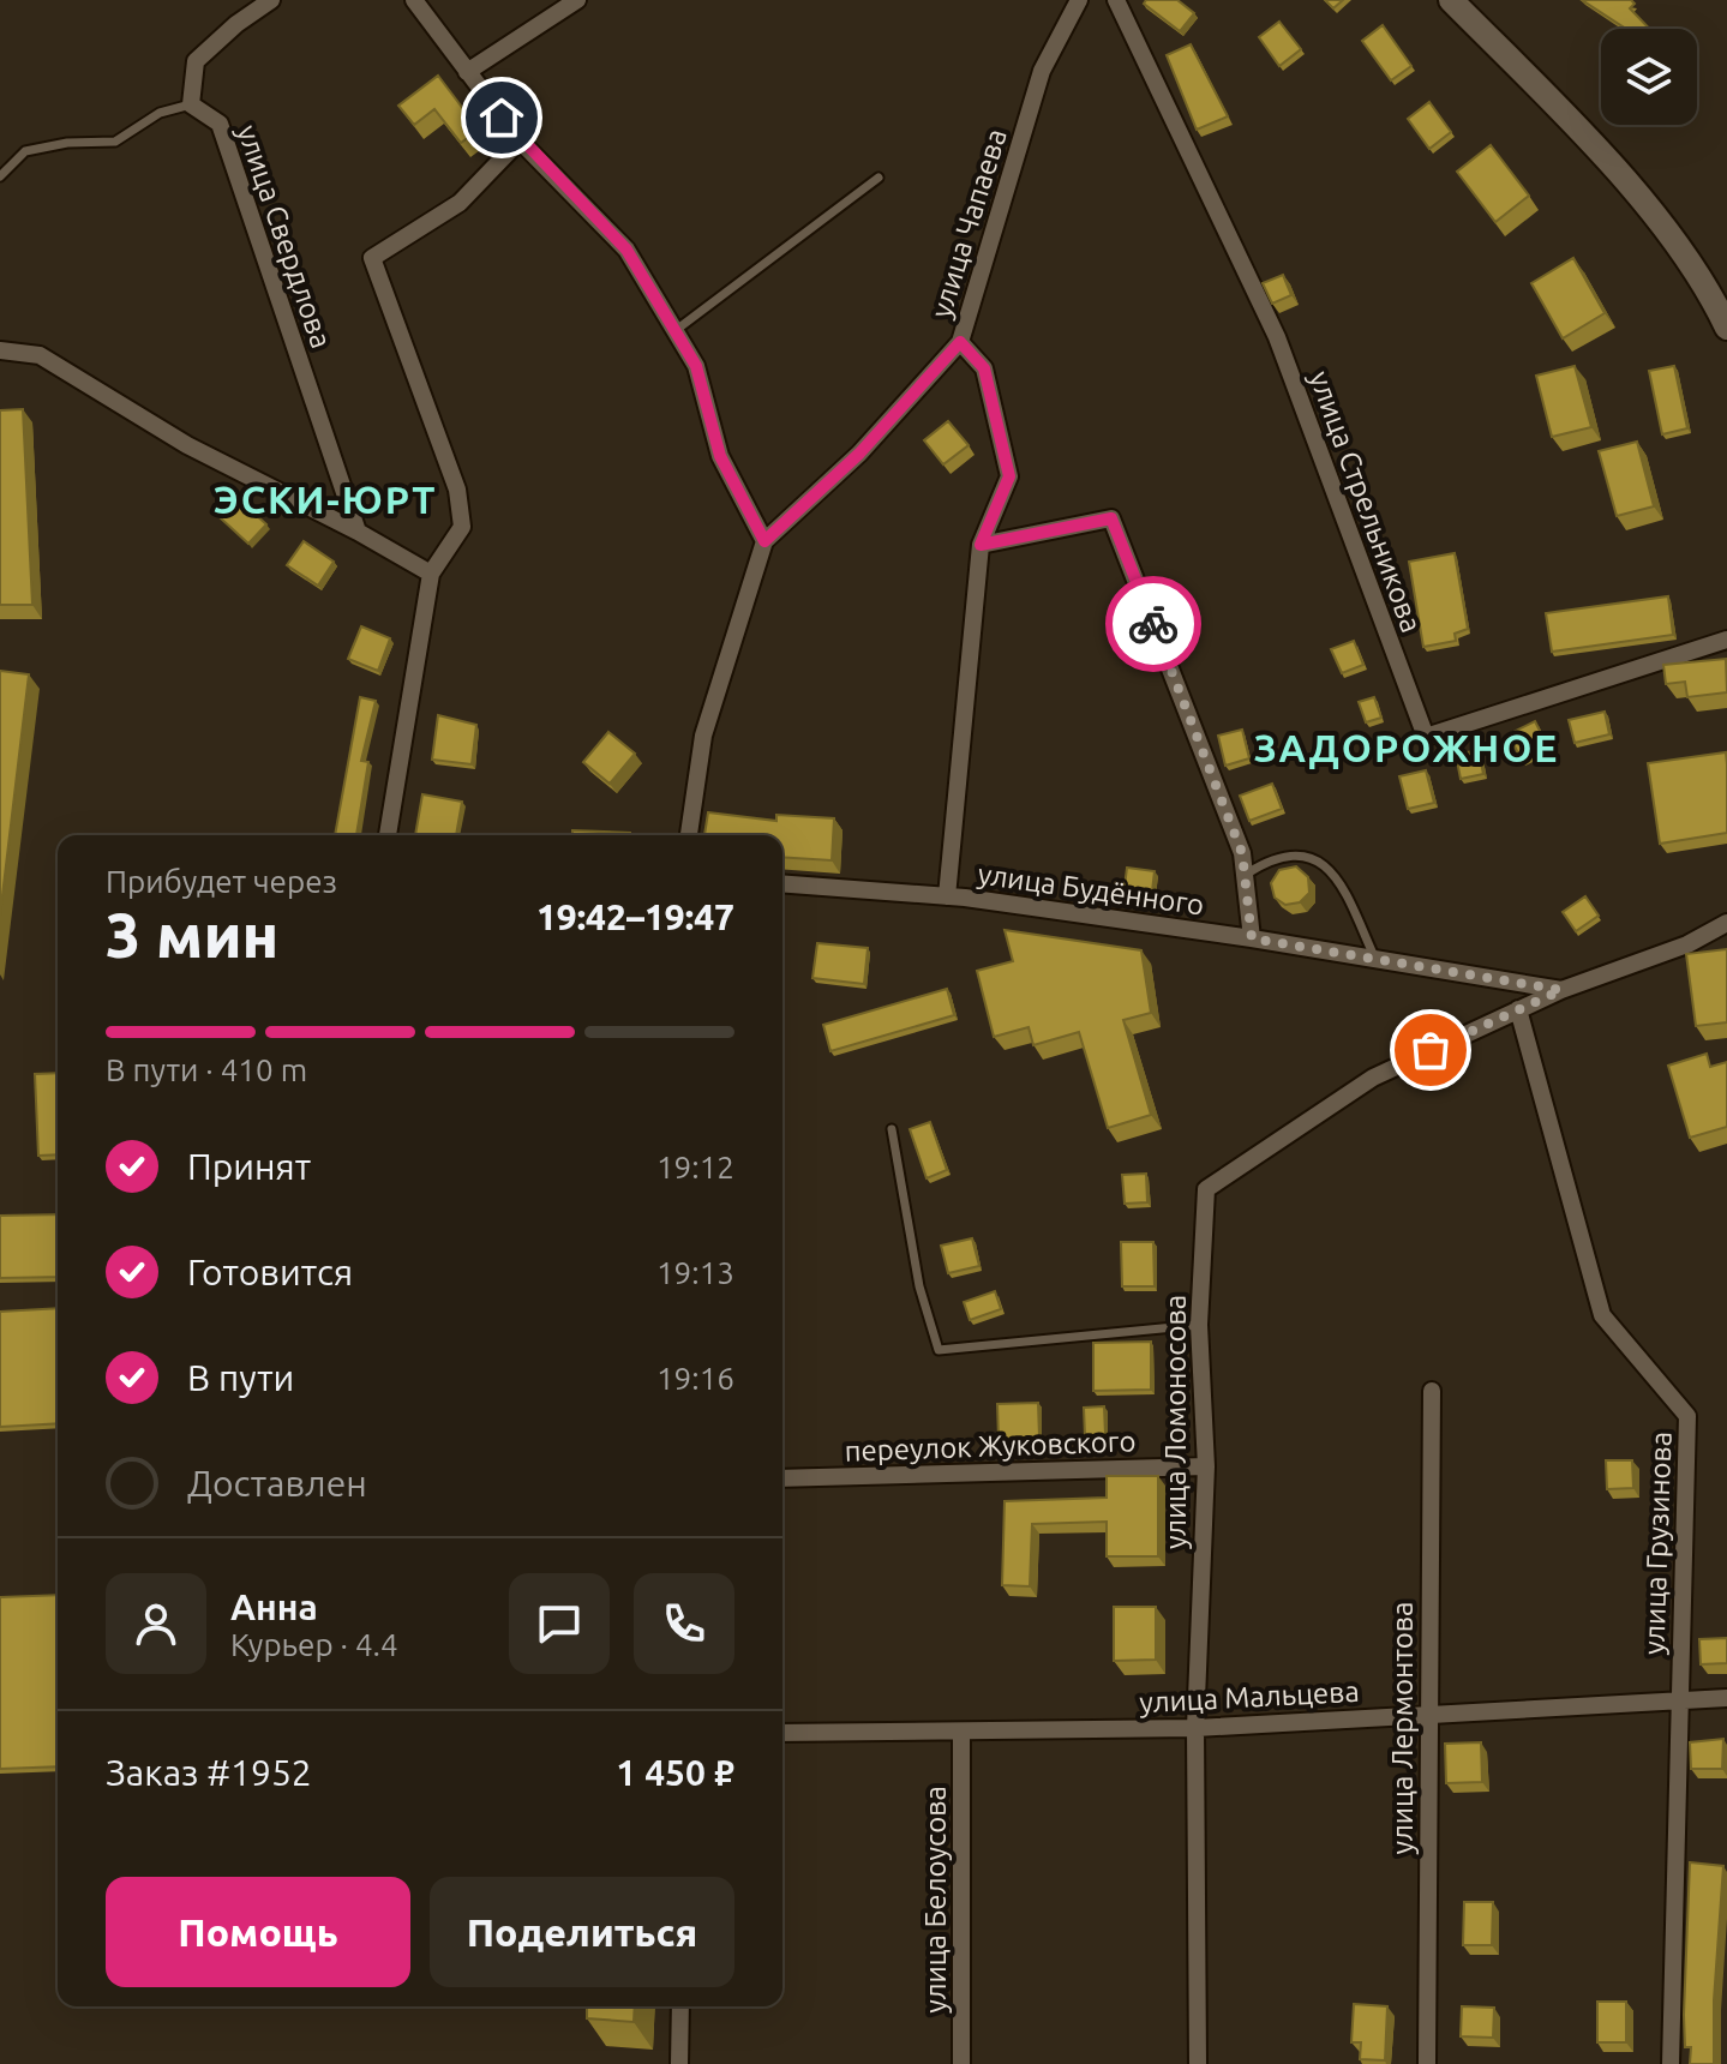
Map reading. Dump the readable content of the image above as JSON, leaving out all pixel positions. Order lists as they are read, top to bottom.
{
  "streets": {
    "street": [
      "улица Чапаева",
      "улица Свердлова",
      "улица Стрельникова",
      "улица Будённого",
      "улица Ломоносова",
      "переулок Жуковского",
      "улица Грузинова",
      "улица Мальцева",
      "улица Лермонтова",
      "улица Белоусова"
    ]
  },
  "crossings": [
    ["улица Будённого", "улица Ломоносова"],
    ["улица Ломоносова", "переулок Жуковского"],
    ["улица Ломоносова", "улица Грузинова"],
    ["улица Ломоносова", "улица Мальцева"],
    ["улица Грузинова", "улица Мальцева"],
    ["улица Мальцева", "улица Лермонтова"],
    ["улица Мальцева", "улица Белоусова"]
  ],
  "districts": ["ЭСКИ-ЮРТ", "ЗАДОРОЖНОЕ"],
  "page": {
    "heading": ["3 мин", "Прибудет через", "19:42–19:47"],
    "panel": [
      "Анна",
      "Курьер · 4.4",
      "Заказ #1952",
      "1 450 ₽"
    ],
    "bar": "В пути · 410 m",
    "list": [
      ["Принят", "19:12"],
      ["Готовится", "19:13"],
      ["В пути", "19:16"],
      "Доставлен"
    ],
    "buttons": ["Помощь", "Поделиться"]
  }
}
